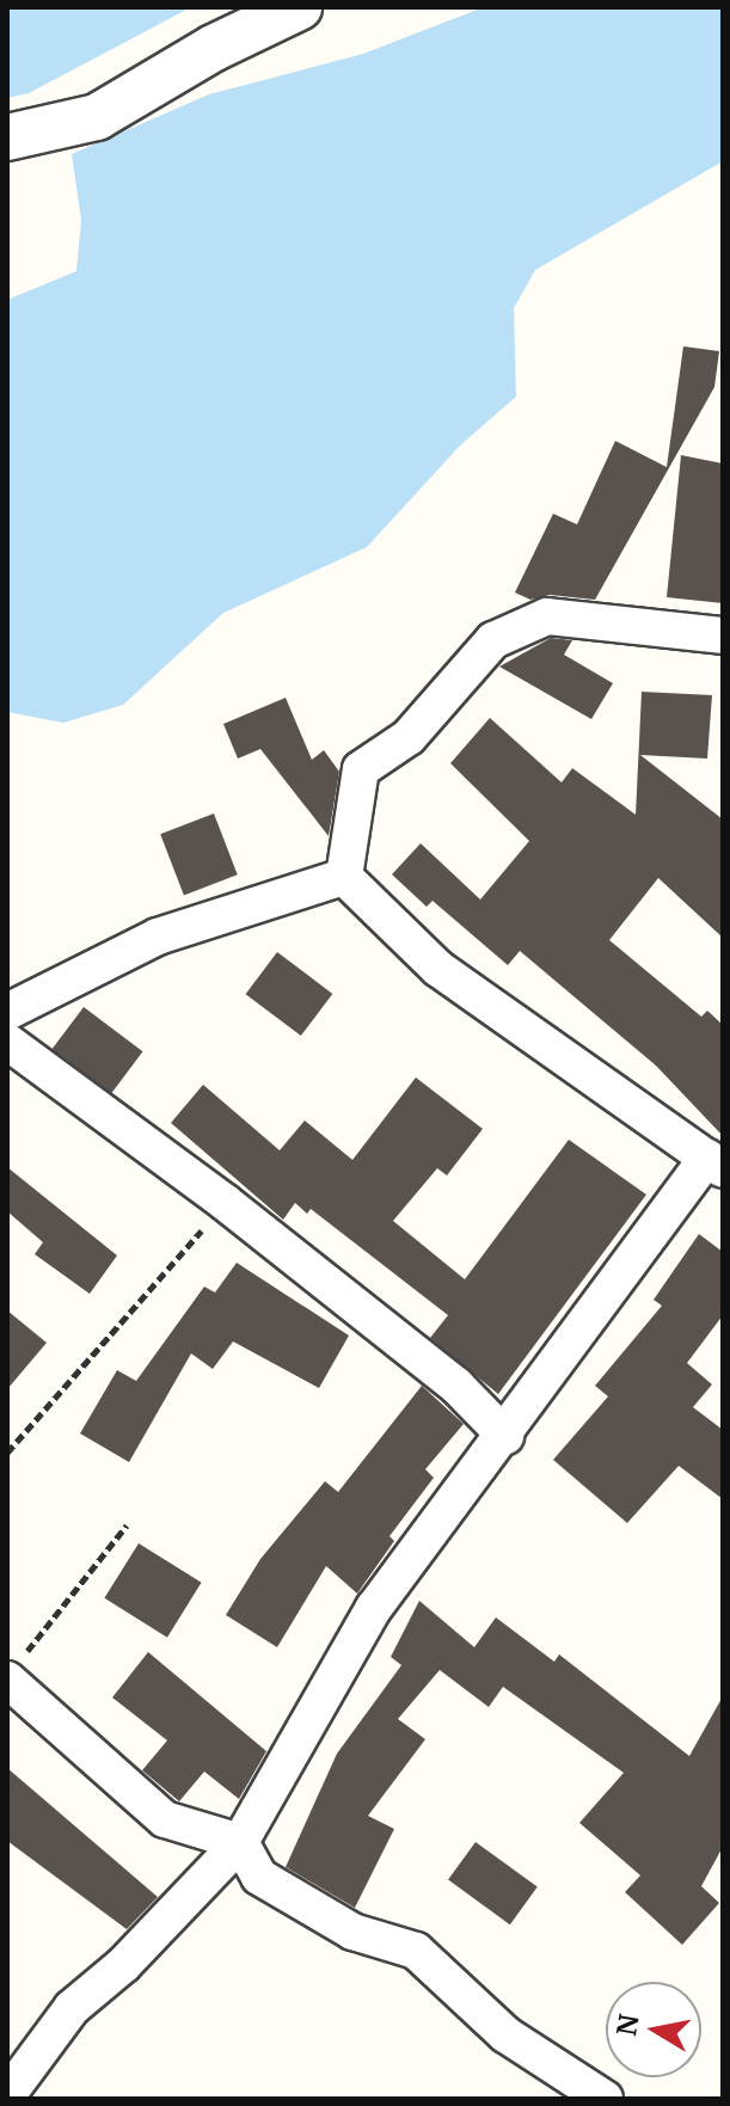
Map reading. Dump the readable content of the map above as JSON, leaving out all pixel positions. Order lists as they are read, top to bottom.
{
  "north": "left"
}
